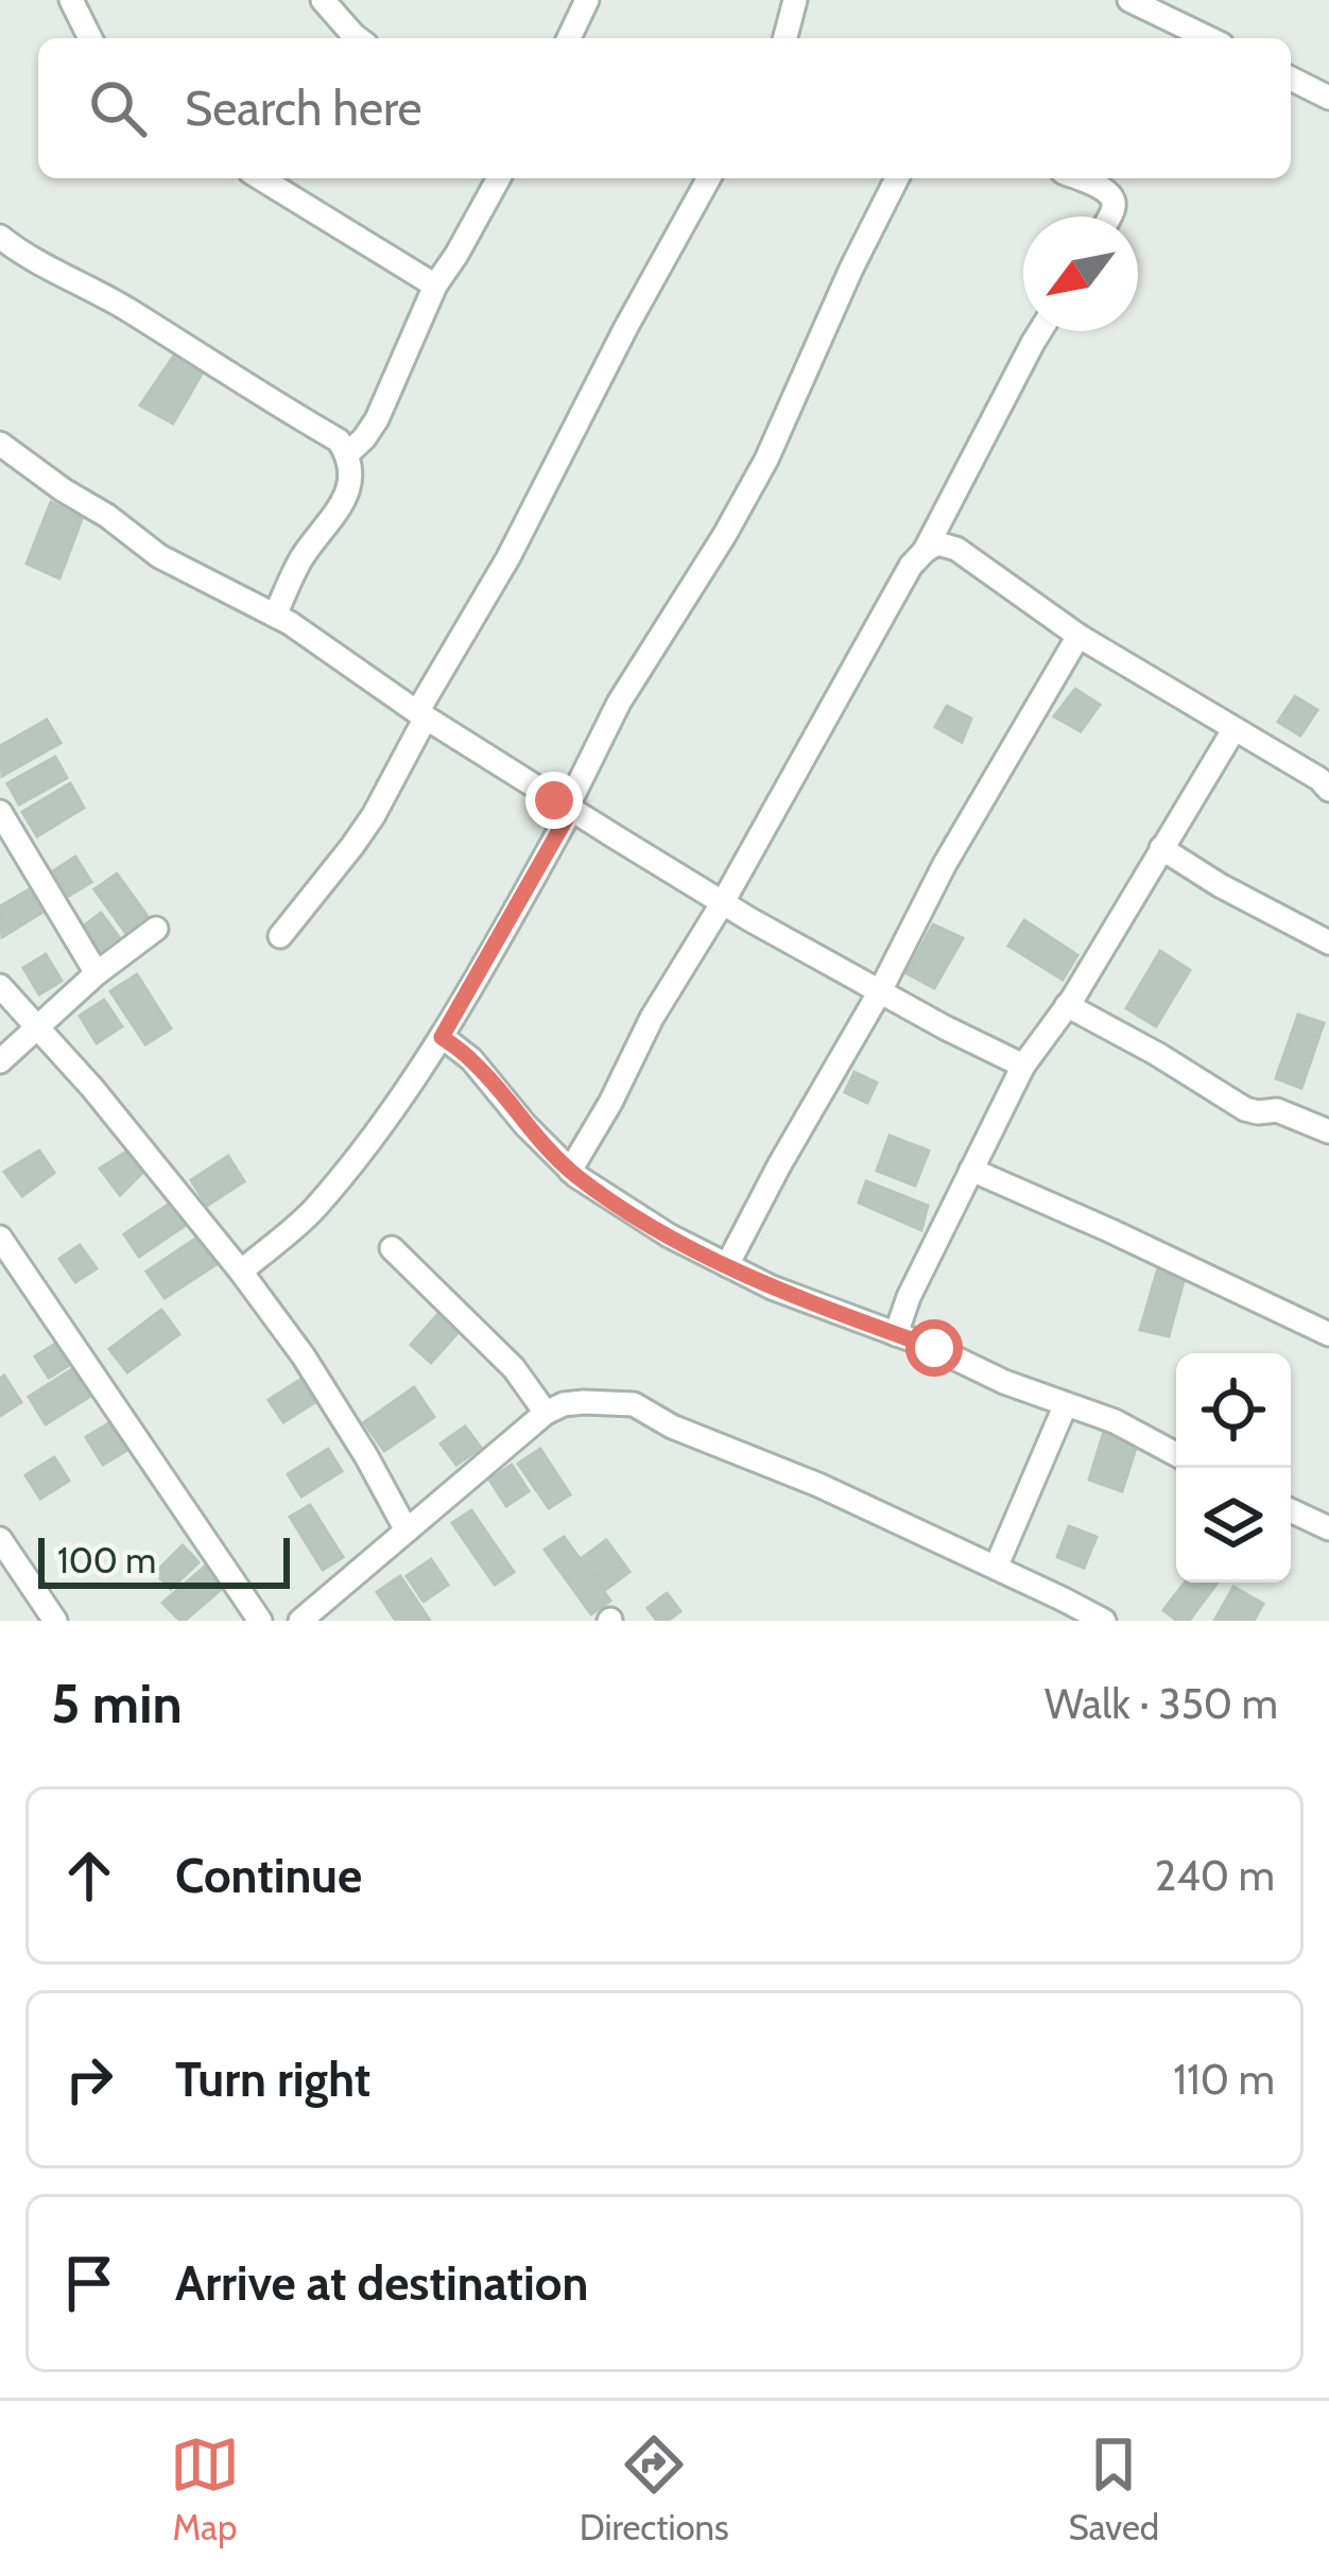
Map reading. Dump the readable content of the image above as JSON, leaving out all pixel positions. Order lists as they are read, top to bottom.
{
  "scale_bar": "100 m",
  "north": "bottom left",
  "page": {
    "search": "Search here",
    "scale": "100 m",
    "heading": ["5 min", "Walk · 350 m"],
    "list": [
      ["Continue", "240 m"],
      ["Turn right", "110 m"],
      "Arrive at destination"
    ],
    "nav": ["Map", "Directions", "Saved"]
  }
}
